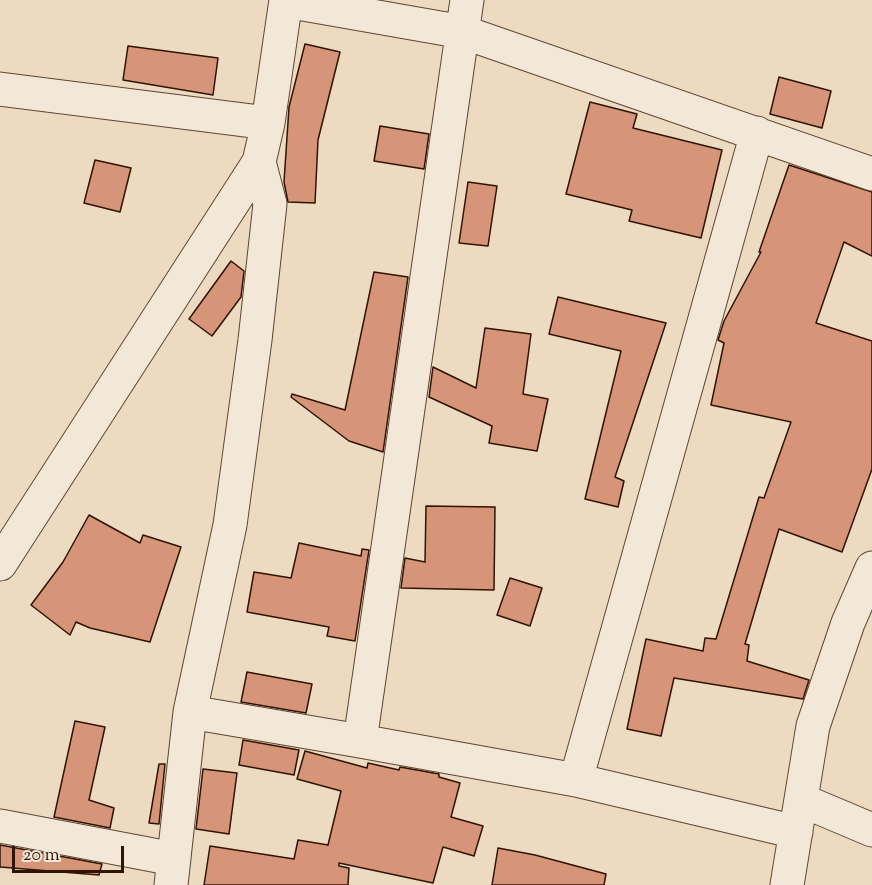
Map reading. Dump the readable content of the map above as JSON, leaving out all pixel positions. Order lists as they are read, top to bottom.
{
  "scale_bar": "20 m"
}
